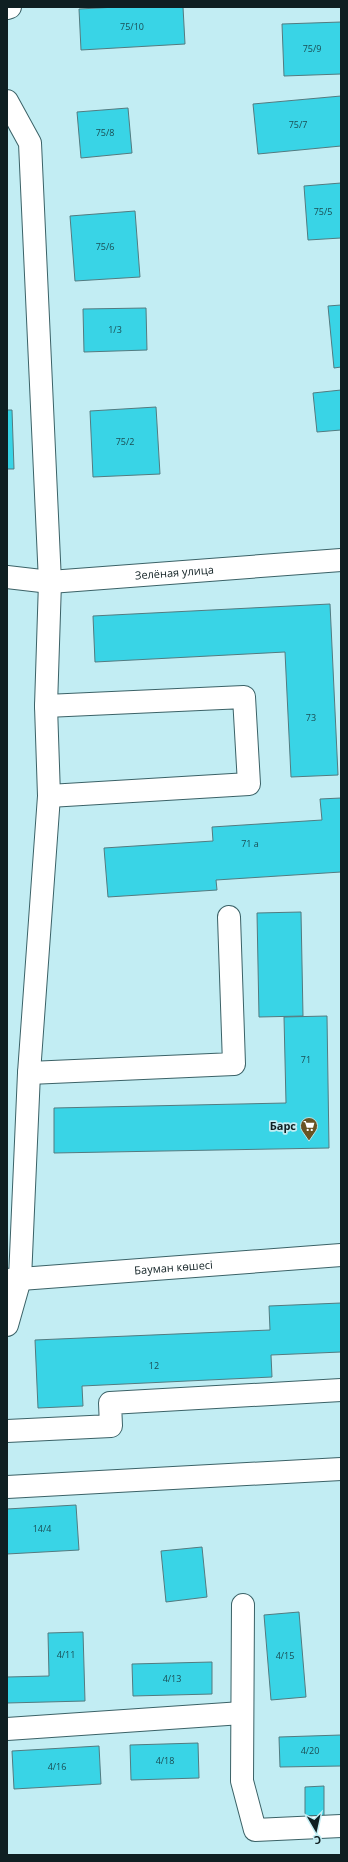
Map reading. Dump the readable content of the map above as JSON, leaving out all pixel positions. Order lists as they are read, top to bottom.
{
  "streets": {
    "street": ["Зелёная улица", "Бауман көшесі"]
  },
  "places": {
    "supermarket": ["Барс"]
  },
  "house_numbers": [
    "75/10",
    "75/9",
    "75/7",
    "75/8",
    "75/5",
    "75/6",
    "1/3",
    "75/2",
    "73",
    "71 а",
    "71",
    "12",
    "14/4",
    "4/11",
    "4/15",
    "4/13",
    "4/20",
    "4/18",
    "4/16"
  ],
  "north": "bottom"
}
